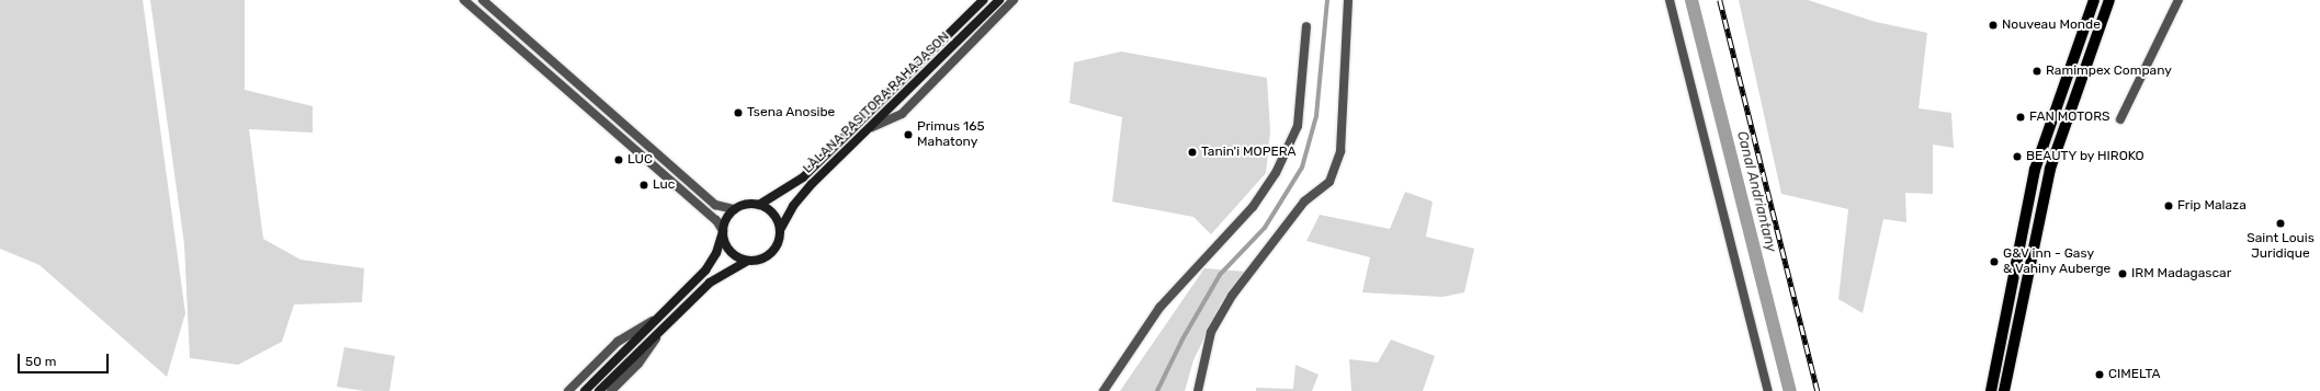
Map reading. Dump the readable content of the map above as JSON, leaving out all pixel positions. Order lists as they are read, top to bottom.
{
  "streets": {
    "main road": ["LÀLANA PASITORA RAHAJASON"]
  },
  "water": ["Canal Andriantany"],
  "places": [
    "Nouveau Monde",
    "Ramimpex Company",
    "Tsena Anosibe",
    "FAN MOTORS",
    "Primus 165 Mahatony",
    "Tanin'i MOPERA",
    "BEAUTY by HIROKO",
    "LUC",
    "Luc",
    "Frip Malaza",
    "Saint Louis Juridique",
    "G&V inn - Gasy & Vahiny Auberge",
    "IRM Madagascar",
    "CIMELTA"
  ],
  "scale_bar": "50 m"
}
